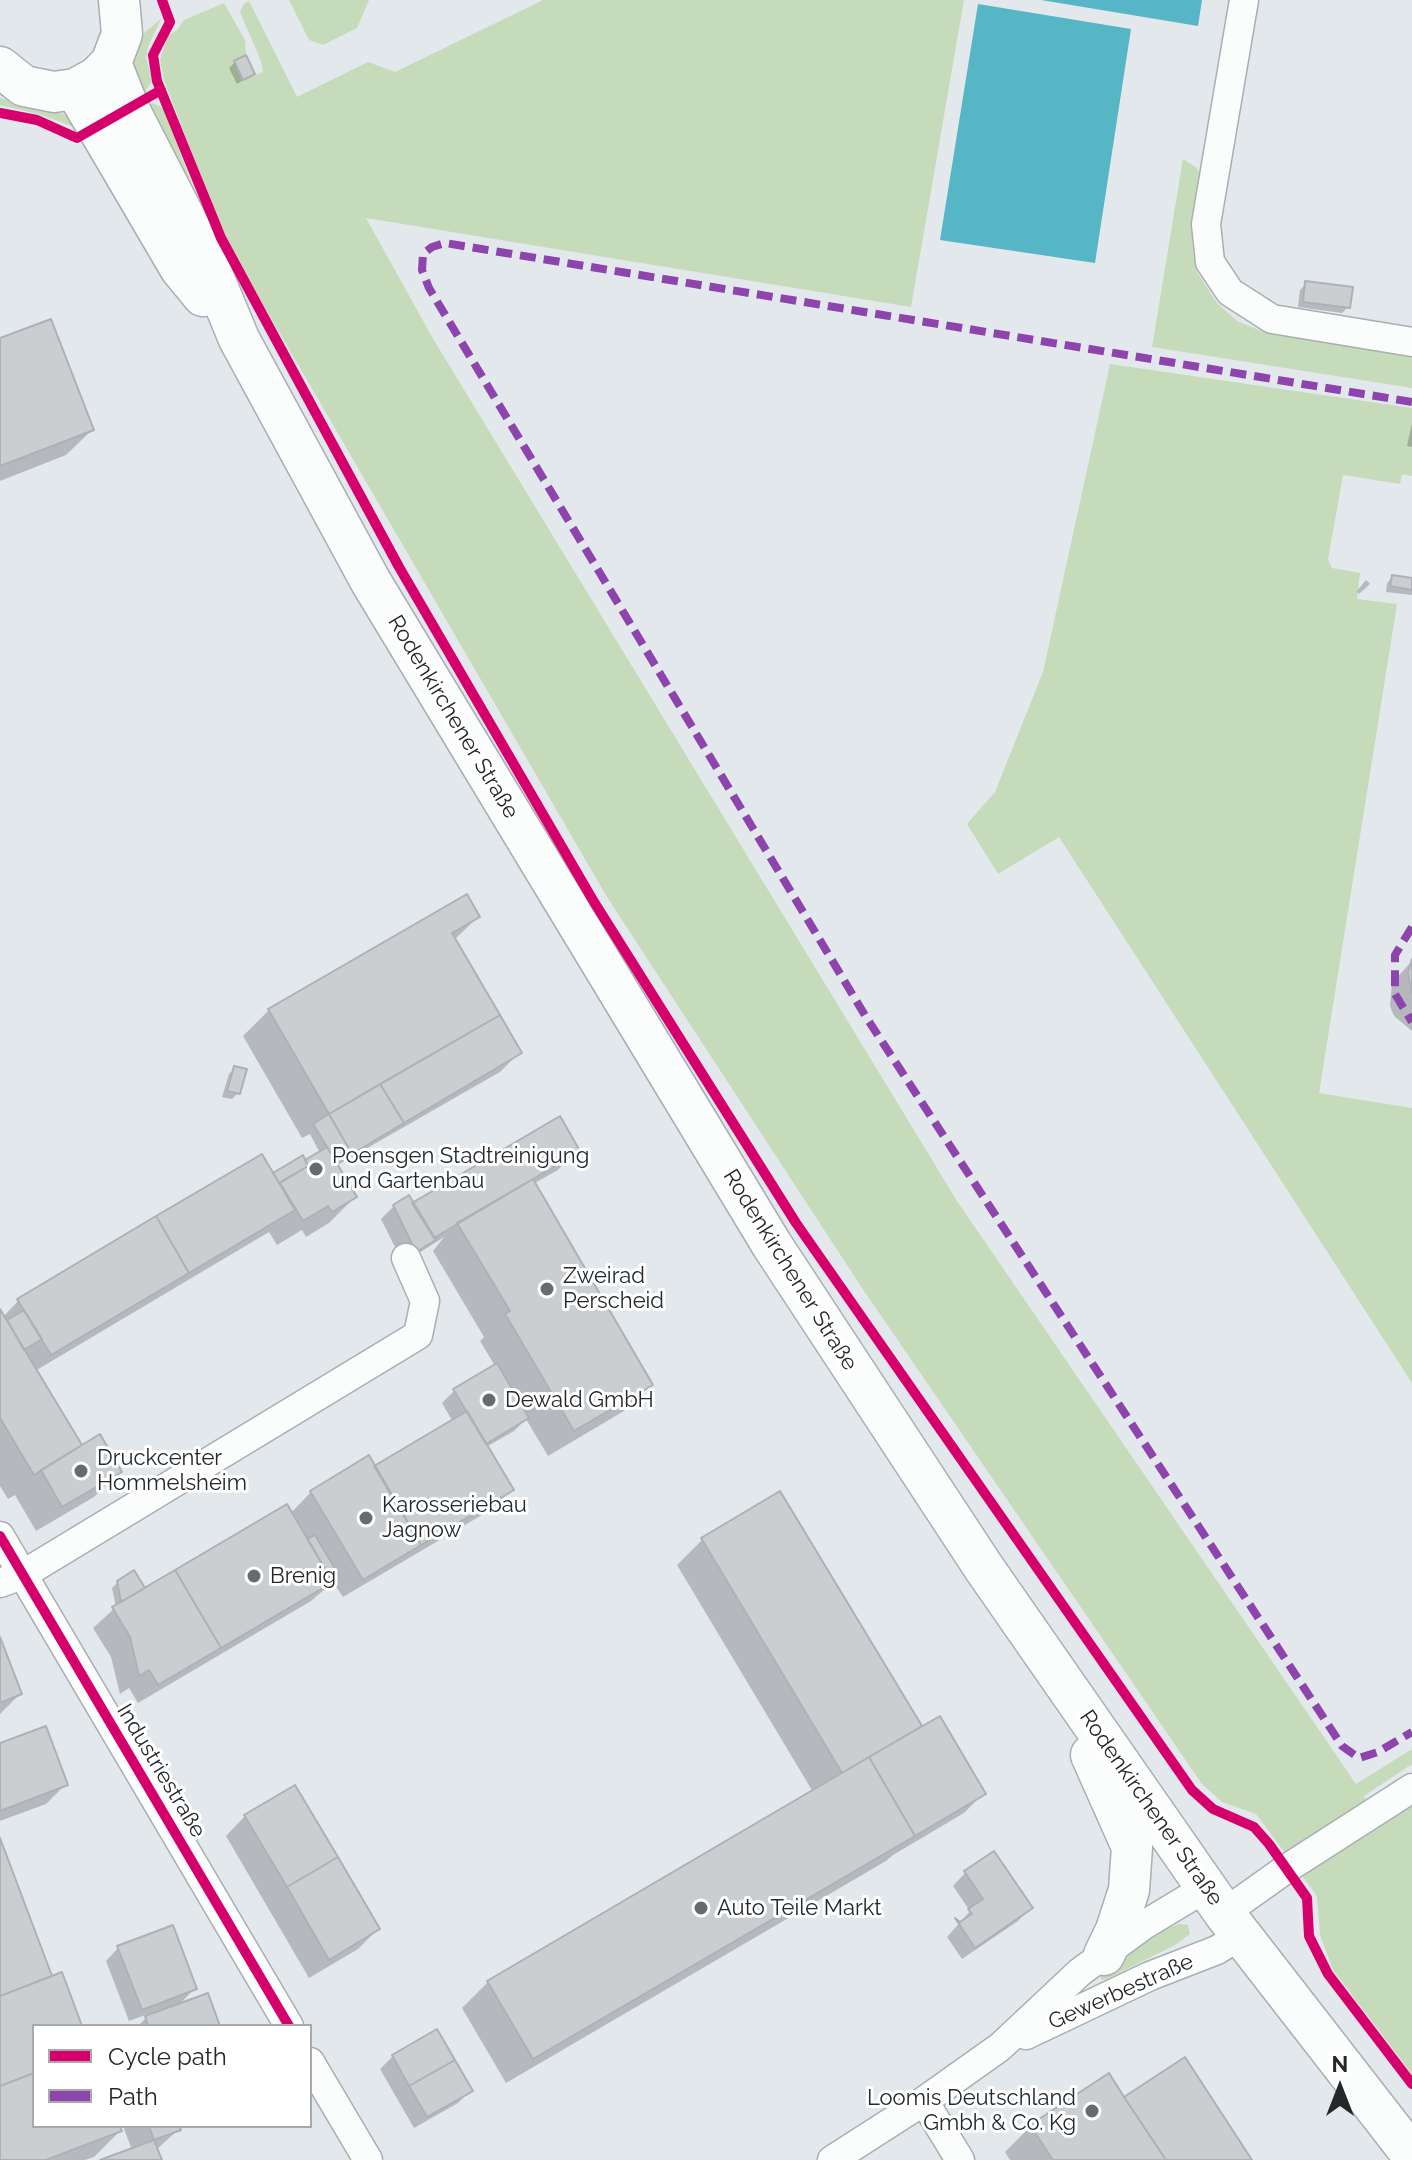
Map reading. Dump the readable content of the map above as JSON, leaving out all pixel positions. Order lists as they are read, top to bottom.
{
  "streets": {
    "main road": ["Rodenkirchener Straße"],
    "street": ["Industriestraße", "Gewerbestraße"]
  },
  "crossings": [
    ["Rodenkirchener Straße", "Gewerbestraße"]
  ],
  "places": [
    "Poensgen Stadtreinigung und Gartenbau",
    "Zweirad Perscheid",
    "Dewald GmbH",
    "Druckcenter Hommelsheim",
    "Karosseriebau Jagnow",
    "Brenig",
    "Auto Teile Markt",
    "Loomis Deutschland Gmbh & Co. Kg"
  ],
  "legend": ["Cycle path", "Path"],
  "north": "top"
}
